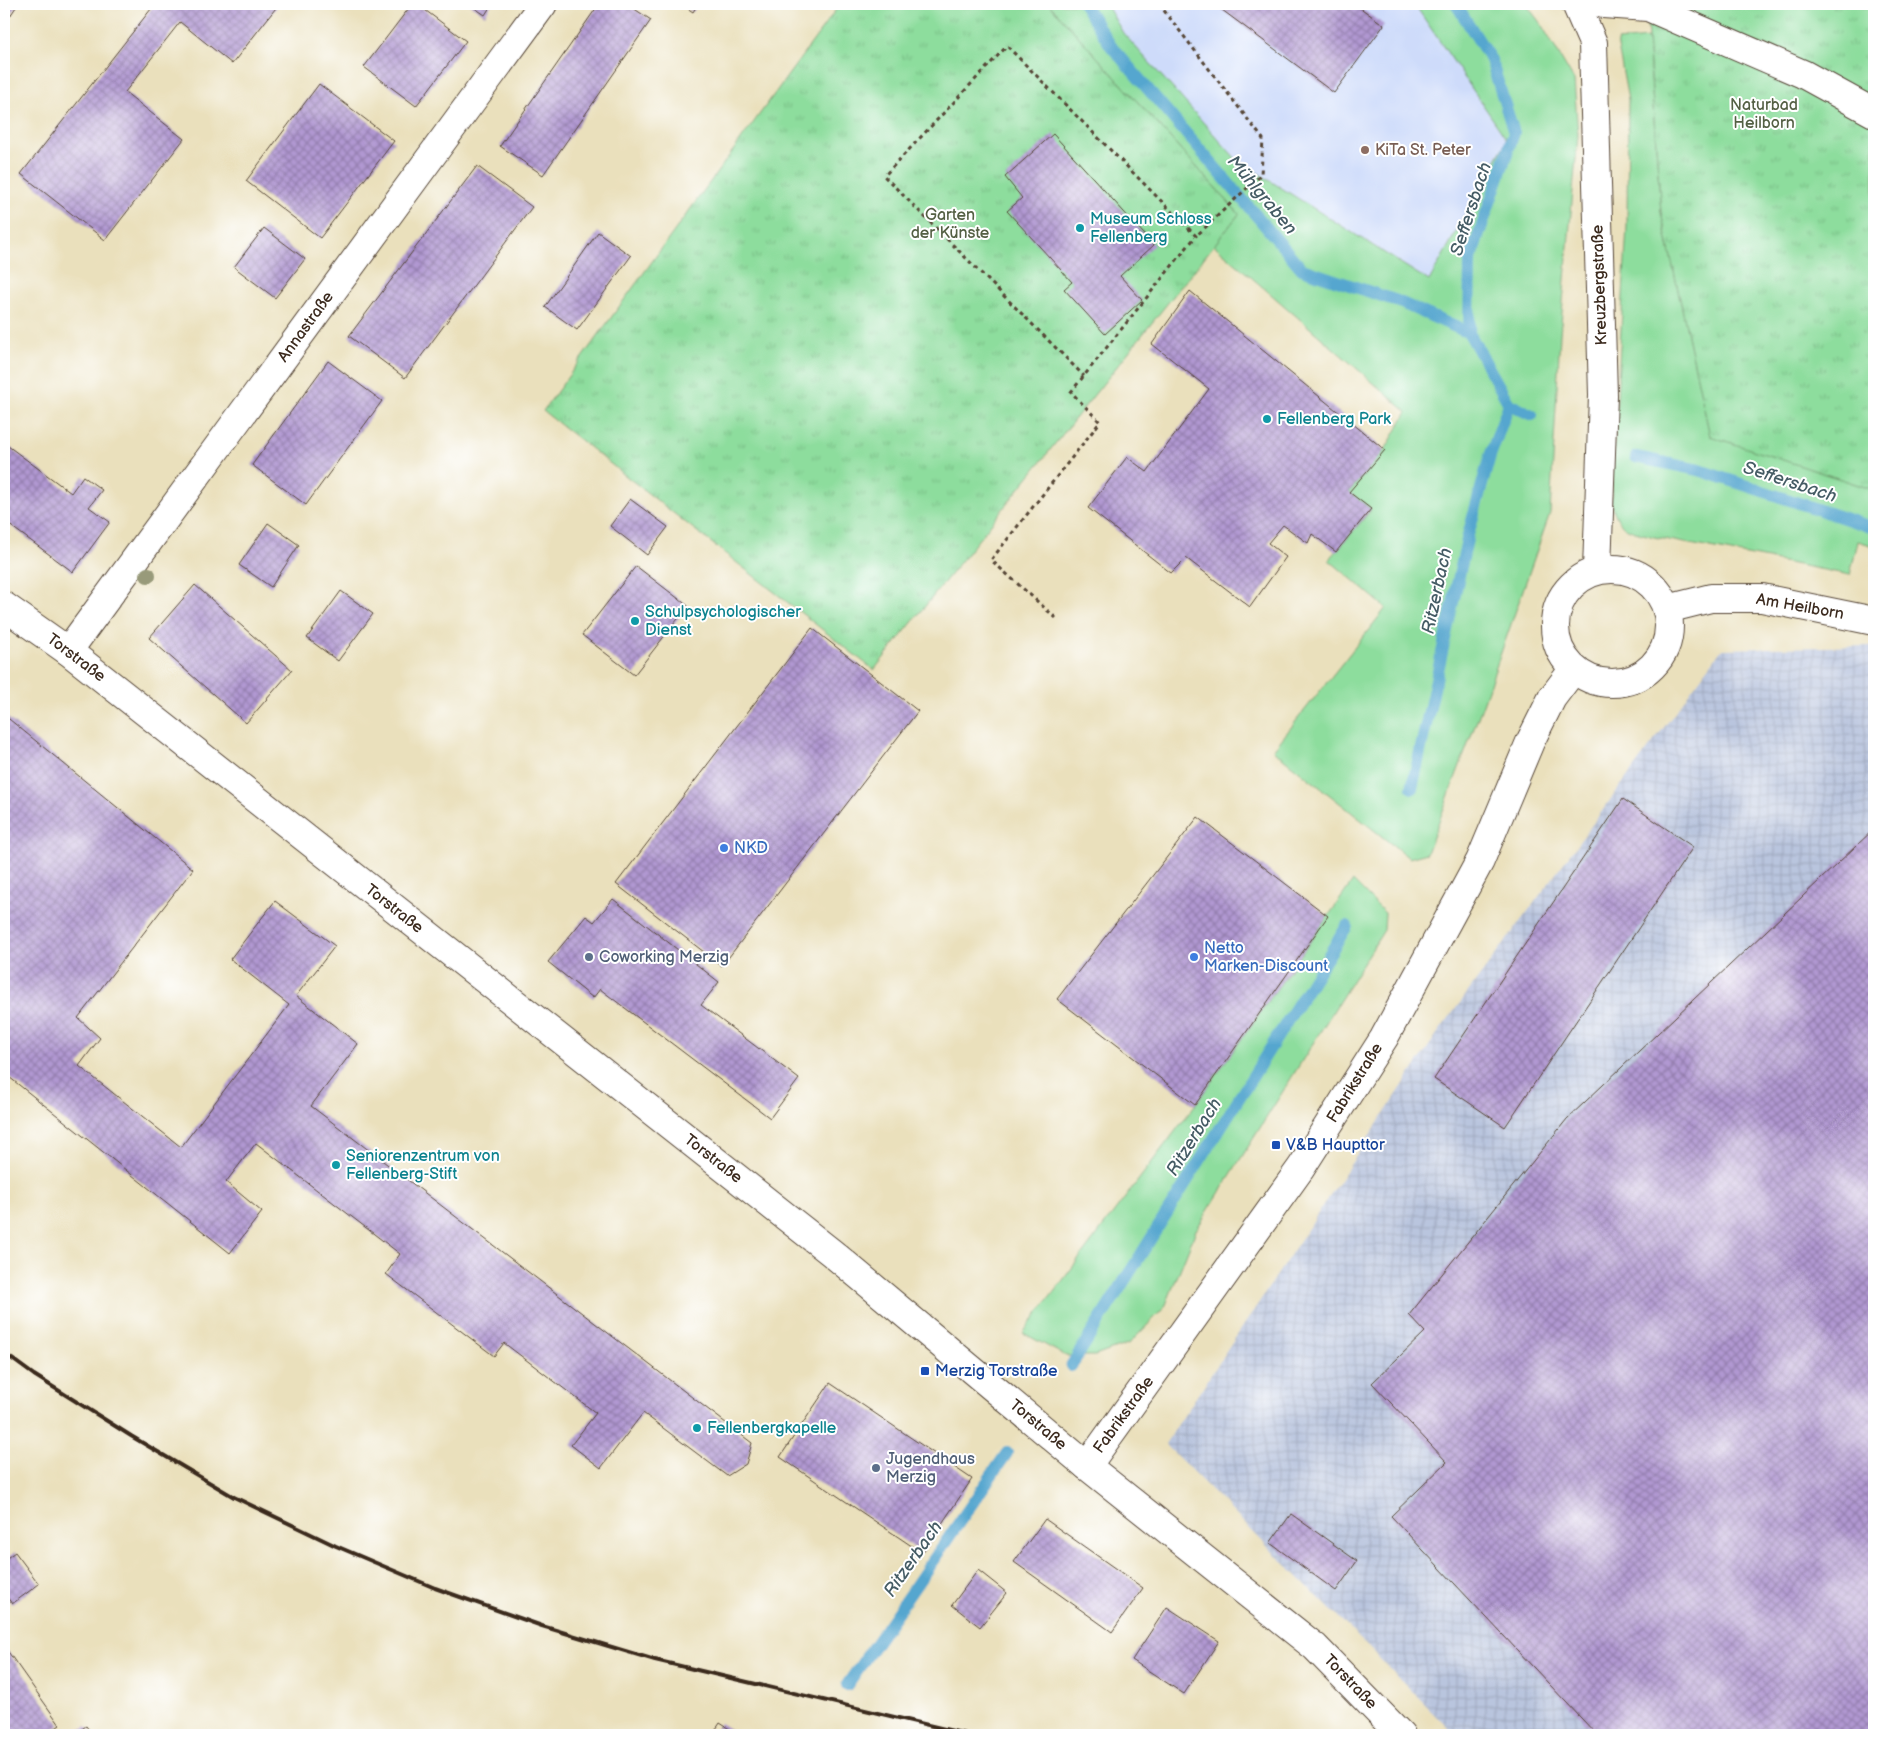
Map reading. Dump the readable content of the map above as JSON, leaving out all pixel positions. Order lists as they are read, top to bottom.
{
  "streets": {
    "street": [
      "Kreuzbergstraße",
      "Annastraße",
      "Am Heilborn",
      "Torstraße",
      "Fabrikstraße"
    ]
  },
  "crossings": [
    ["Kreuzbergstraße", "Am Heilborn"],
    ["Kreuzbergstraße", "Fabrikstraße"],
    ["Annastraße", "Torstraße"],
    ["Am Heilborn", "Fabrikstraße"],
    ["Torstraße", "Fabrikstraße"]
  ],
  "water": ["Mühlgraben", "Seffersbach", "Ritzerbach"],
  "parks": ["Naturbad Heilborn", "Garten der Künste"],
  "places": {
    "other": [
      "KiTa St. Peter",
      "Museum Schloss Fellenberg",
      "Fellenberg Park",
      "Schulpsychologischer Dienst",
      "NKD",
      "Coworking Merzig",
      "Netto Marken-Discount",
      "Seniorenzentrum von Fellenberg-Stift",
      "Fellenbergkapelle",
      "Jugendhaus Merzig"
    ],
    "transit": ["V&B Haupttor", "Merzig Torstraße"]
  }
}
